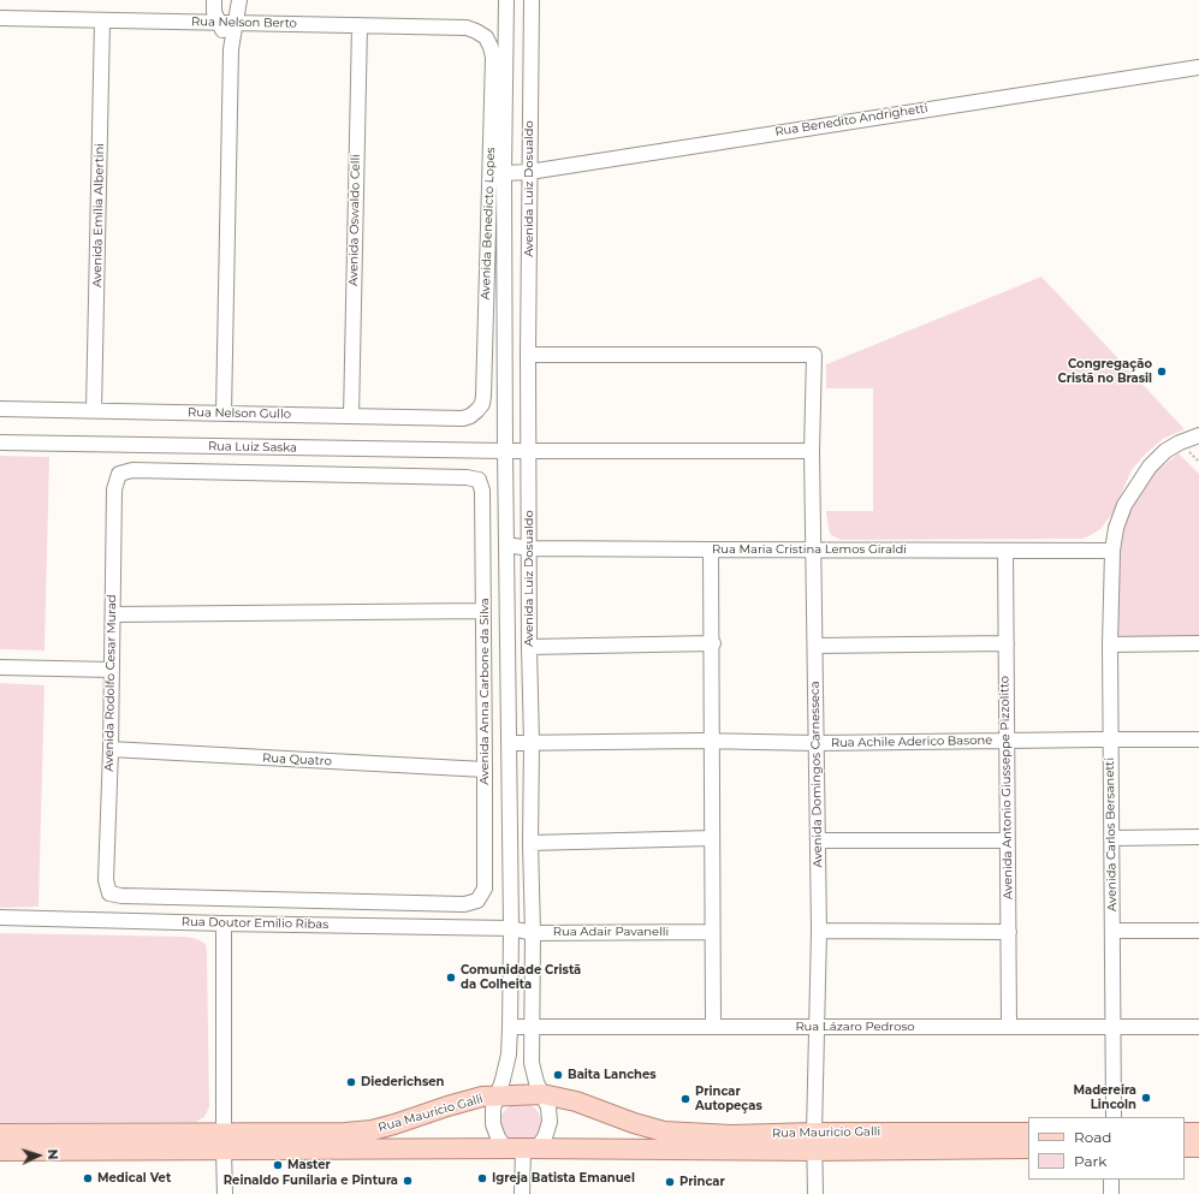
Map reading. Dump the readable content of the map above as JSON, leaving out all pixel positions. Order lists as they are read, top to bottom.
{
  "streets": {
    "main road": ["Rua Mauricio Galli"],
    "street": [
      "Rua Nelson Berto",
      "Rua Benedito Andrighetti",
      "Avenida Luiz Dosualdo",
      "Avenida Emília Albertini",
      "Avenida Oswaldo Celli",
      "Avenida Benedicto Lopes",
      "Rua Nelson Gullo",
      "Rua Luiz Saska",
      "Rua Maria Cristina Lemos Giraldi",
      "Avenida Rodolfo Cesar Murad",
      "Avenida Anna Carbone da Silva",
      "Rua Achile Aderico Basone",
      "Rua Quatro",
      "Avenida Domingos Carnesseca",
      "Avenida Antonio Giusseppe Pizzolitto",
      "Avenida Carlos Bersanetti",
      "Rua Doutor Emílio Ribas",
      "Rua Adair Pavanelli",
      "Rua Lázaro Pedroso"
    ]
  },
  "crossings": [
    ["Rua Nelson Berto", "Avenida Emília Albertini"],
    ["Rua Nelson Berto", "Avenida Oswaldo Celli"],
    ["Rua Nelson Berto", "Avenida Benedicto Lopes"],
    ["Rua Benedito Andrighetti", "Avenida Luiz Dosualdo"],
    ["Avenida Luiz Dosualdo", "Rua Luiz Saska"],
    ["Avenida Luiz Dosualdo", "Rua Maria Cristina Lemos Giraldi"],
    ["Avenida Luiz Dosualdo", "Rua Achile Aderico Basone"],
    ["Avenida Luiz Dosualdo", "Avenida Domingos Carnesseca"],
    ["Avenida Luiz Dosualdo", "Rua Doutor Emílio Ribas"],
    ["Avenida Luiz Dosualdo", "Rua Adair Pavanelli"],
    ["Avenida Luiz Dosualdo", "Rua Lázaro Pedroso"],
    ["Avenida Luiz Dosualdo", "Rua Mauricio Galli"],
    ["Avenida Emília Albertini", "Rua Nelson Gullo"],
    ["Avenida Oswaldo Celli", "Rua Nelson Gullo"],
    ["Avenida Benedicto Lopes", "Rua Nelson Gullo"],
    ["Rua Luiz Saska", "Avenida Domingos Carnesseca"],
    ["Rua Maria Cristina Lemos Giraldi", "Avenida Domingos Carnesseca"],
    ["Rua Maria Cristina Lemos Giraldi", "Avenida Antonio Giusseppe Pizzolitto"],
    ["Rua Maria Cristina Lemos Giraldi", "Avenida Carlos Bersanetti"],
    ["Avenida Rodolfo Cesar Murad", "Avenida Anna Carbone da Silva"],
    ["Avenida Rodolfo Cesar Murad", "Rua Quatro"],
    ["Avenida Anna Carbone da Silva", "Rua Quatro"],
    ["Rua Achile Aderico Basone", "Avenida Domingos Carnesseca"],
    ["Rua Achile Aderico Basone", "Avenida Antonio Giusseppe Pizzolitto"],
    ["Rua Achile Aderico Basone", "Avenida Carlos Bersanetti"],
    ["Avenida Domingos Carnesseca", "Rua Lázaro Pedroso"],
    ["Avenida Domingos Carnesseca", "Rua Mauricio Galli"],
    ["Avenida Antonio Giusseppe Pizzolitto", "Rua Lázaro Pedroso"],
    ["Avenida Carlos Bersanetti", "Rua Lázaro Pedroso"],
    ["Rua Doutor Emílio Ribas", "Rua Adair Pavanelli"]
  ],
  "places": [
    "Congregação Cristã no Brasil",
    "Comunidade Cristã da Colheita",
    "Baita Lanches",
    "Diederichsen",
    "Madereira Lincoln",
    "Princar Autopeças",
    "Master",
    "Medical Vet",
    "Igreja Batista Emanuel",
    "Reinaldo Funilaria e Pintura",
    "Princar"
  ],
  "legend": ["Road", "Park"],
  "north": "right"
}
